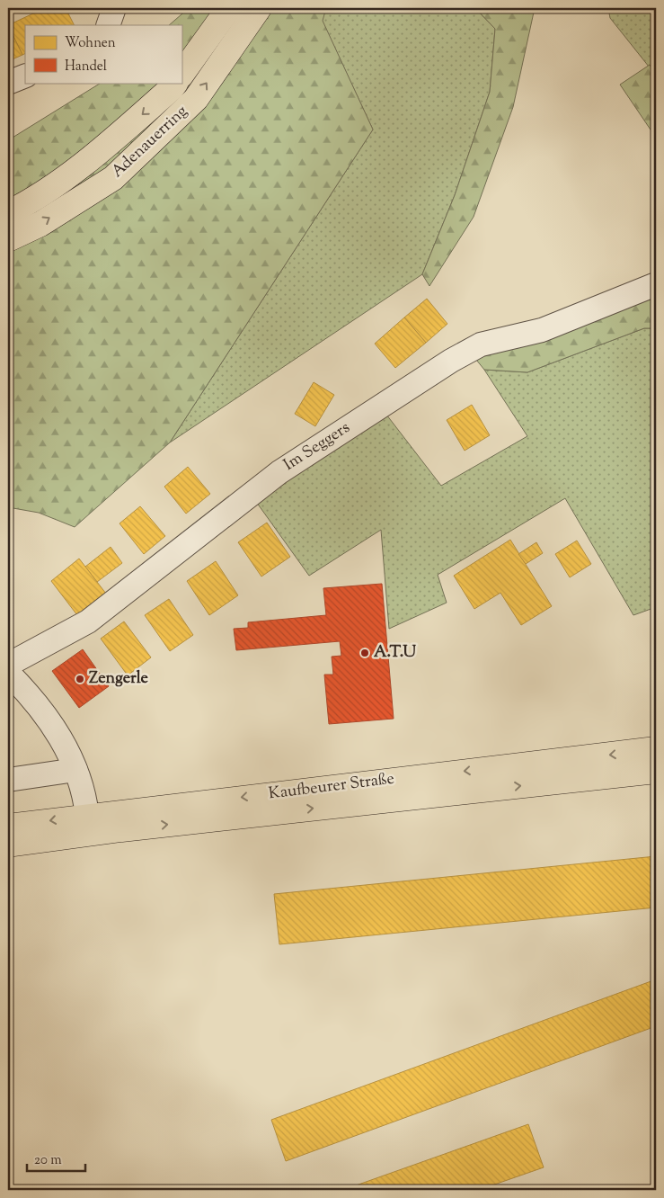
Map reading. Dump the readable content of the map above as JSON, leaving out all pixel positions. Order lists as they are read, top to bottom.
{
  "streets": {
    "main road": ["Adenauerring", "Kaufbeurer Straße"],
    "street": ["Im Seggers"]
  },
  "places": ["A.T.U", "Zengerle"],
  "legend": ["Wohnen", "Handel"],
  "scale_bar": "20 m"
}
